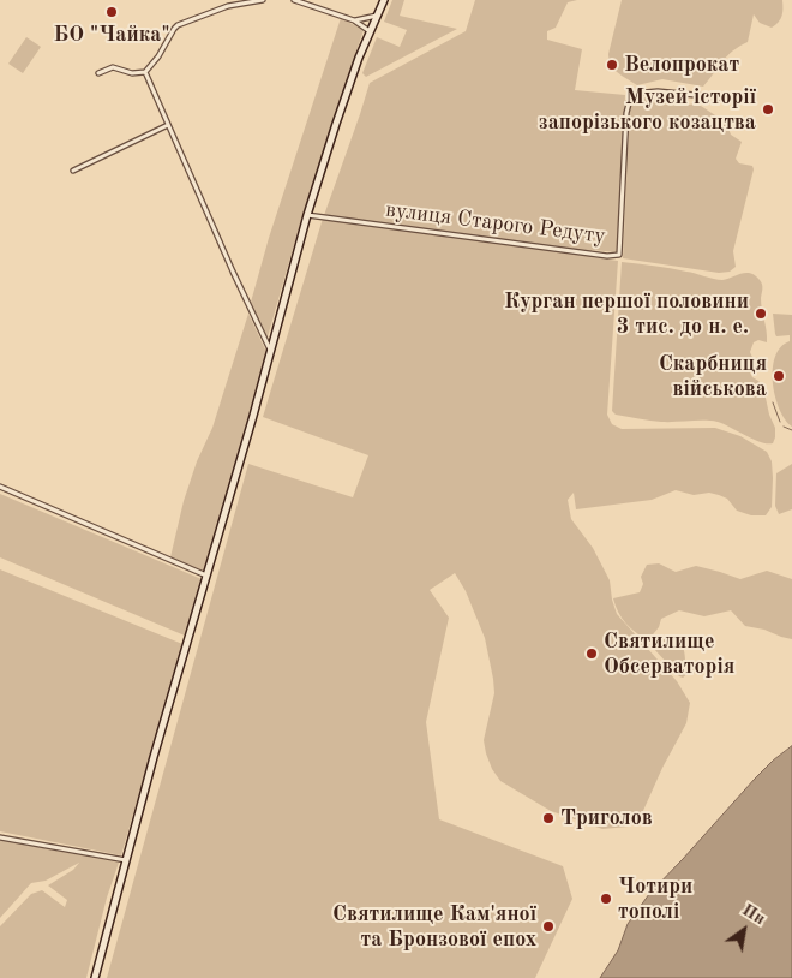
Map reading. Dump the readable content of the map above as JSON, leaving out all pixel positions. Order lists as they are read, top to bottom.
{
  "streets": {
    "street": ["вулиця Старого Редуту"]
  },
  "places": [
    "БО \"Чайка\"",
    "Велопрокат",
    "Музей історії запорізького козацтва",
    "Курган першої половини 3 тис. до н. е.",
    "Скарбниця військова",
    "Святилище Обсерваторія",
    "Триголов",
    "Чотири тополі",
    "Святилище Кам'яної та Бронзової епох"
  ],
  "north": "top right"
}
